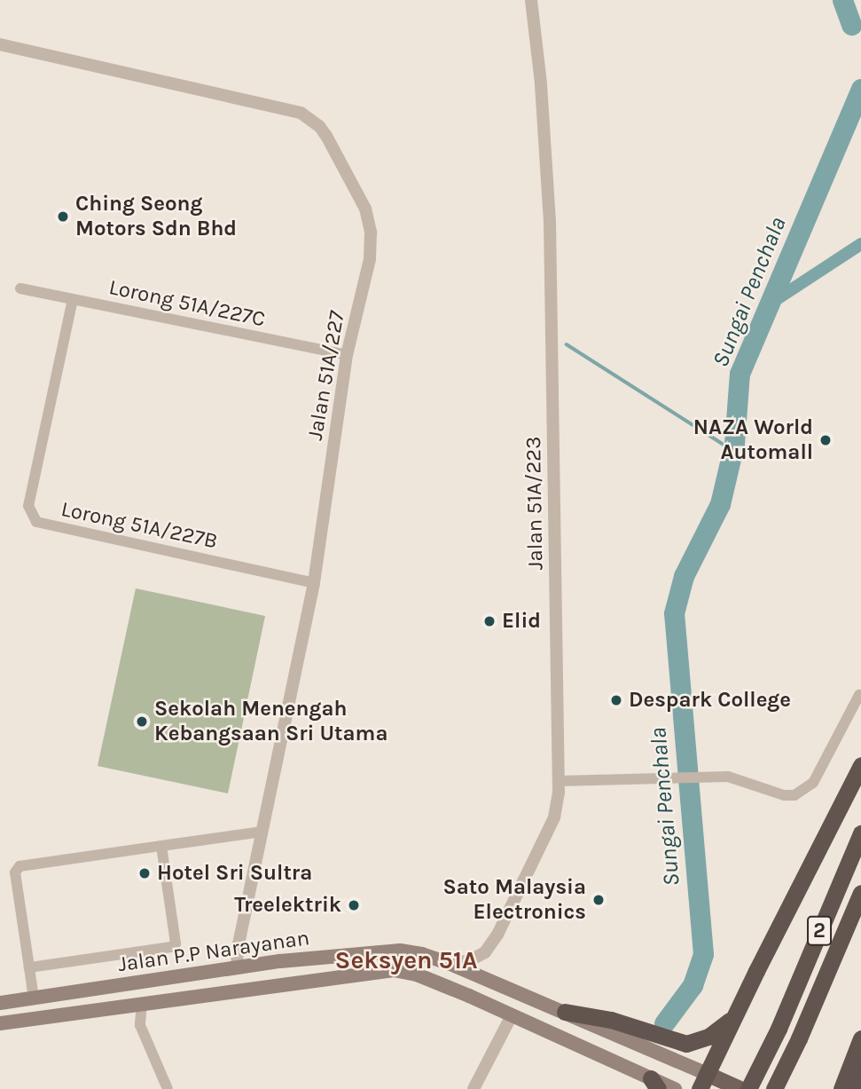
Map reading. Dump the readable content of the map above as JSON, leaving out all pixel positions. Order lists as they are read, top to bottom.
{
  "streets": {
    "highway": ["2"],
    "main road": ["Jalan P.P Narayanan"],
    "street": [
      "Lorong 51A/227C",
      "Jalan 51A/227",
      "Jalan 51A/223",
      "Lorong 51A/227B"
    ]
  },
  "crossings": [
    ["Lorong 51A/227C", "Jalan 51A/227"],
    ["Lorong 51A/227C", "Lorong 51A/227B"],
    ["Jalan 51A/227", "Lorong 51A/227B"],
    ["Jalan 51A/227", "Jalan P.P Narayanan"],
    ["Jalan 51A/223", "Jalan P.P Narayanan"]
  ],
  "districts": ["Seksyen 51A"],
  "water": ["Sungai Penchala"],
  "places": [
    "Ching Seong Motors Sdn Bhd",
    "NAZA World Automall",
    "Elid",
    "Despark College",
    "Sekolah Menengah Kebangsaan Sri Utama",
    "Hotel Sri Sultra",
    "Sato Malaysia Electronics",
    "Treelektrik"
  ]
}
